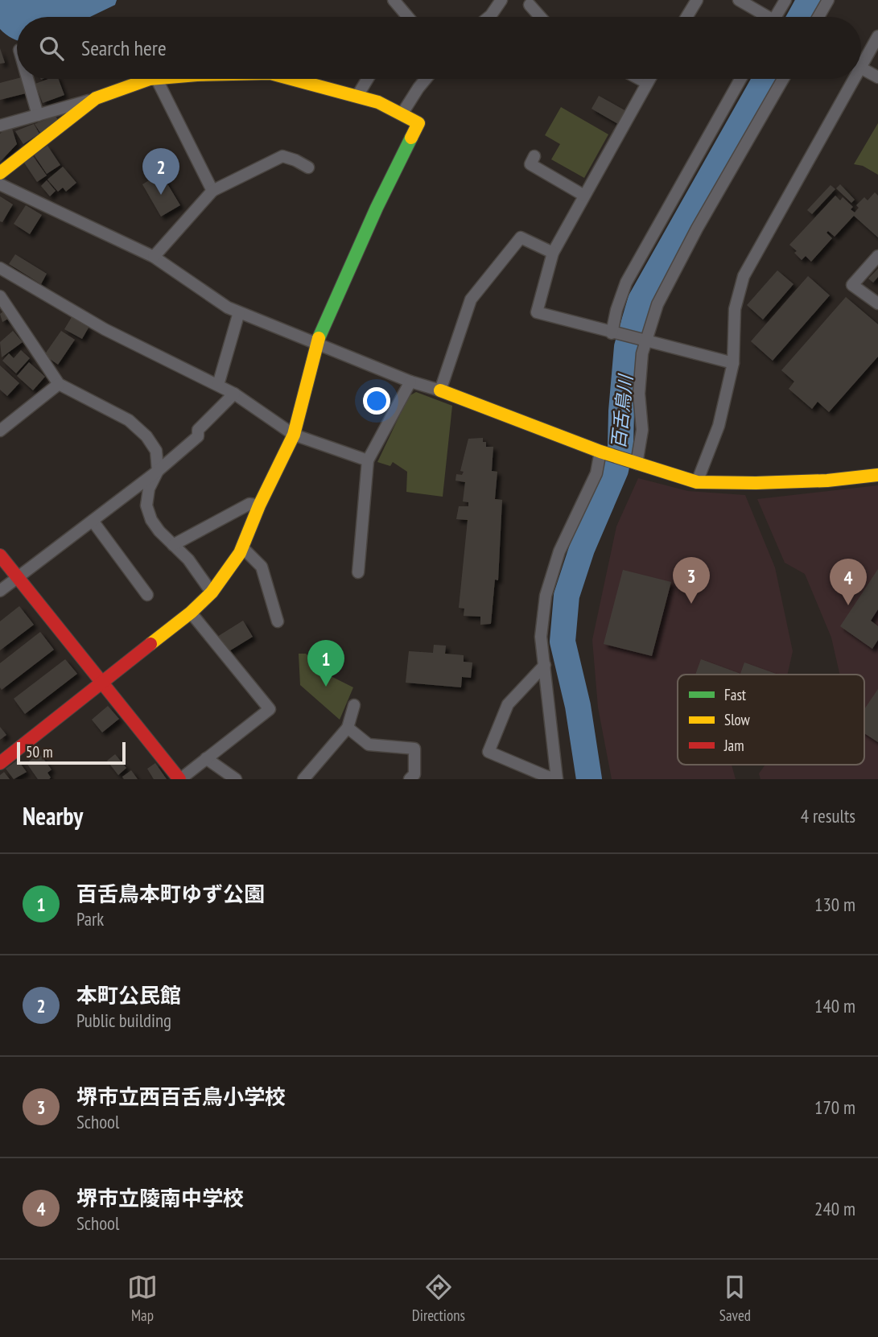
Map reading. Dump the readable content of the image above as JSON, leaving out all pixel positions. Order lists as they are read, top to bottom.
{
  "water": ["百舌鳥川"],
  "legend": ["Fast", "Slow", "Jam"],
  "scale_bar": "50 m",
  "page": {
    "search": "Search here",
    "pins": [
      "2",
      "3",
      "4",
      "1"
    ],
    "scale": "50 m",
    "heading": ["Nearby", "4 results"],
    "list": [
      {
        "mark": "1",
        "name": "百舌鳥本町ゆず公園",
        "note": "Park",
        "value": "130 m"
      },
      {
        "mark": "2",
        "name": "本町公民館",
        "note": "Public building",
        "value": "140 m"
      },
      {
        "mark": "3",
        "name": "堺市立西百舌鳥小学校",
        "note": "School",
        "value": "170 m"
      },
      {
        "mark": "4",
        "name": "堺市立陵南中学校",
        "note": "School",
        "value": "240 m"
      }
    ],
    "nav": ["Map", "Directions", "Saved"]
  }
}
